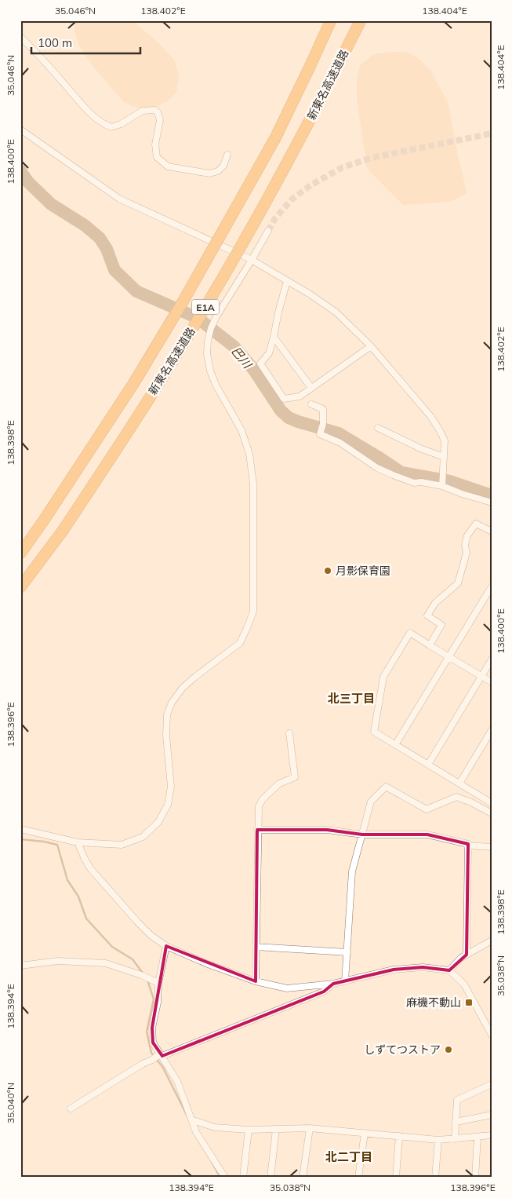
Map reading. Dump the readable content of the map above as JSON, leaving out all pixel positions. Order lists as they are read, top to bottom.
{
  "streets": {
    "highway": ["新東名高速道路", "E1A"]
  },
  "districts": ["北三丁目", "北二丁目"],
  "water": ["巴川"],
  "places": {
    "other": ["月影保育園", "しずてつストア"],
    "transit": ["麻機不動山"]
  },
  "scale_bar": "100 m",
  "coordinates": [
    "35.046°N",
    "138.402°E",
    "138.404°E",
    "138.400°E",
    "138.398°E",
    "138.396°E",
    "35.038°N",
    "138.394°E",
    "35.040°N"
  ]
}
